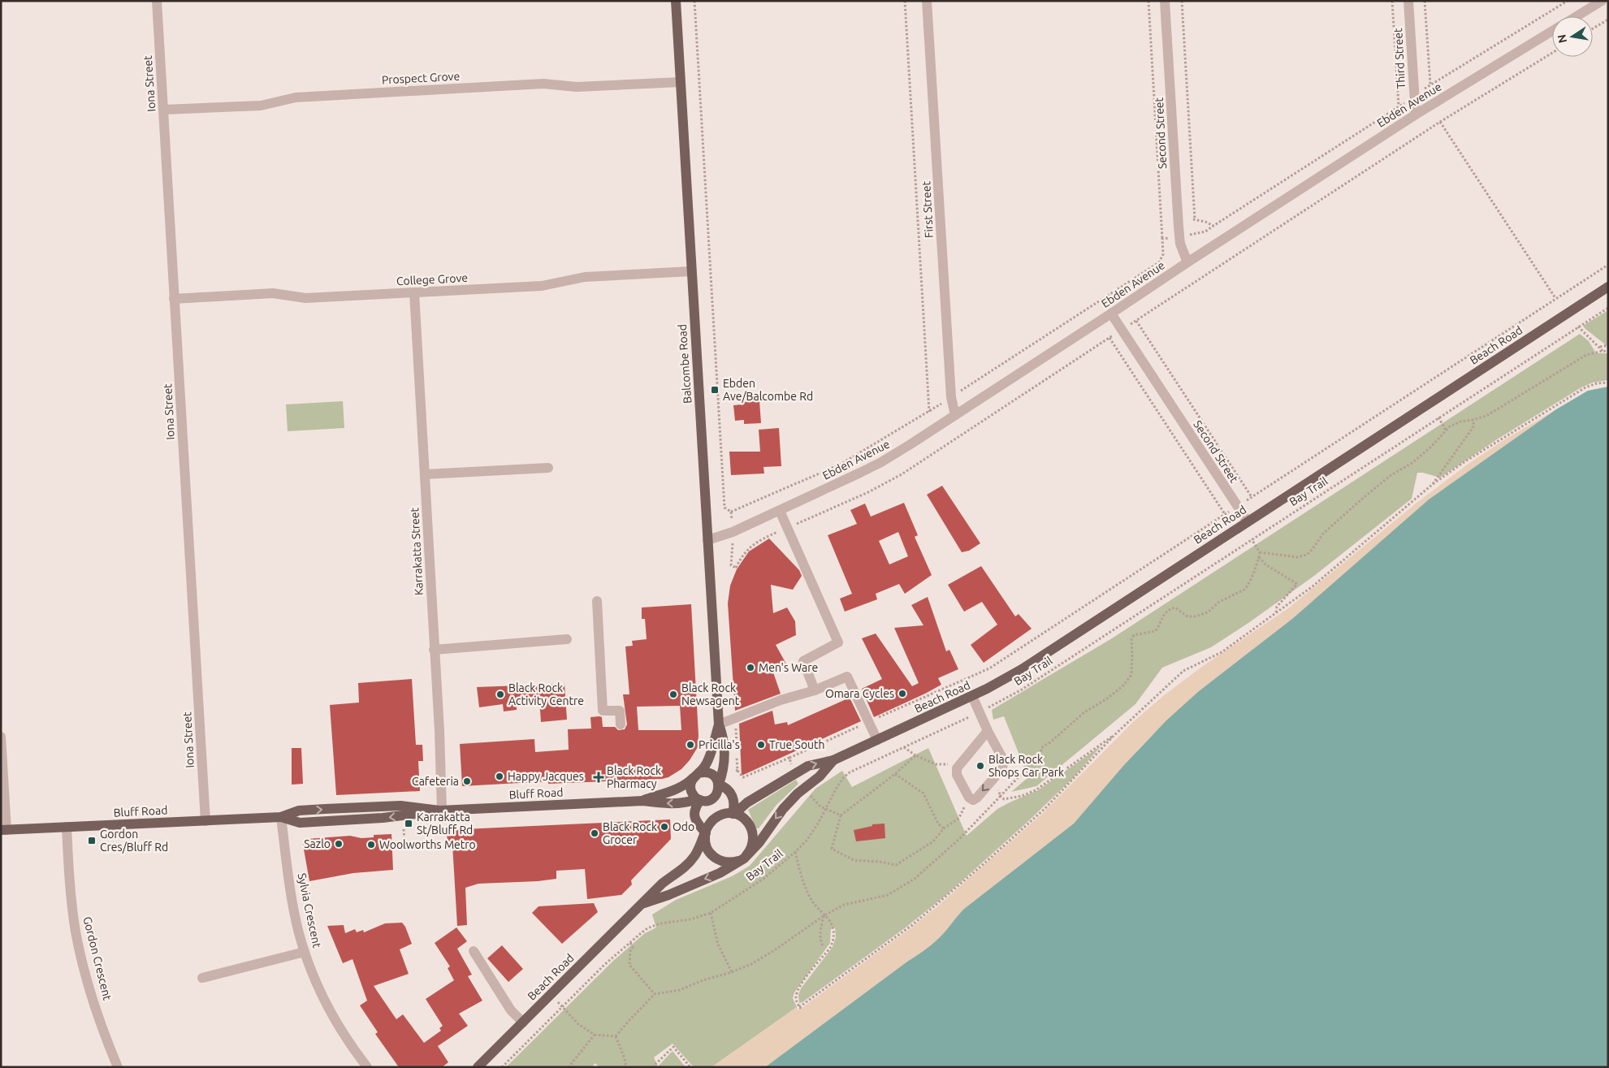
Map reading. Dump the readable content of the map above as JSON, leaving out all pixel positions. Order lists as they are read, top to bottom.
{
  "streets": {
    "main road": ["Beach Road", "Balcombe Road", "Bluff Road"],
    "street": [
      "Third Street",
      "Prospect Grove",
      "Iona Street",
      "Ebden Avenue",
      "Second Street",
      "First Street",
      "College Grove",
      "Karrakatta Street",
      "Sylvia Crescent",
      "Gordon Crescent"
    ],
    "path": ["Bay Trail"]
  },
  "crossings": [
    ["Third Street", "Ebden Avenue"],
    ["Prospect Grove", "Iona Street"],
    ["Prospect Grove", "Balcombe Road"],
    ["Iona Street", "College Grove"],
    ["Iona Street", "Bluff Road"],
    ["Ebden Avenue", "Second Street"],
    ["Ebden Avenue", "First Street"],
    ["Ebden Avenue", "Balcombe Road"],
    ["Second Street", "Beach Road"],
    ["College Grove", "Balcombe Road"],
    ["College Grove", "Karrakatta Street"],
    ["Balcombe Road", "Bluff Road"],
    ["Karrakatta Street", "Bluff Road"],
    ["Bluff Road", "Sylvia Crescent"],
    ["Bluff Road", "Gordon Crescent"]
  ],
  "places": {
    "transit": ["Ebden Ave/Balcombe Rd", "Karrakatta St/Bluff Rd", "Gordon Cres/Bluff Rd"],
    "other": [
      "Men's Ware",
      "Omara Cycles",
      "Black Rock Activity Centre",
      "Black Rock Newsagent",
      "Pricilla's",
      "True South",
      "Black Rock Shops Car Park",
      "Happy Jacques",
      "Cafeteria",
      "Odo",
      "Black Rock Grocer",
      "Sazlo",
      "Woolworths Metro"
    ],
    "health": ["Black Rock Pharmacy"]
  },
  "north": "left"
}
